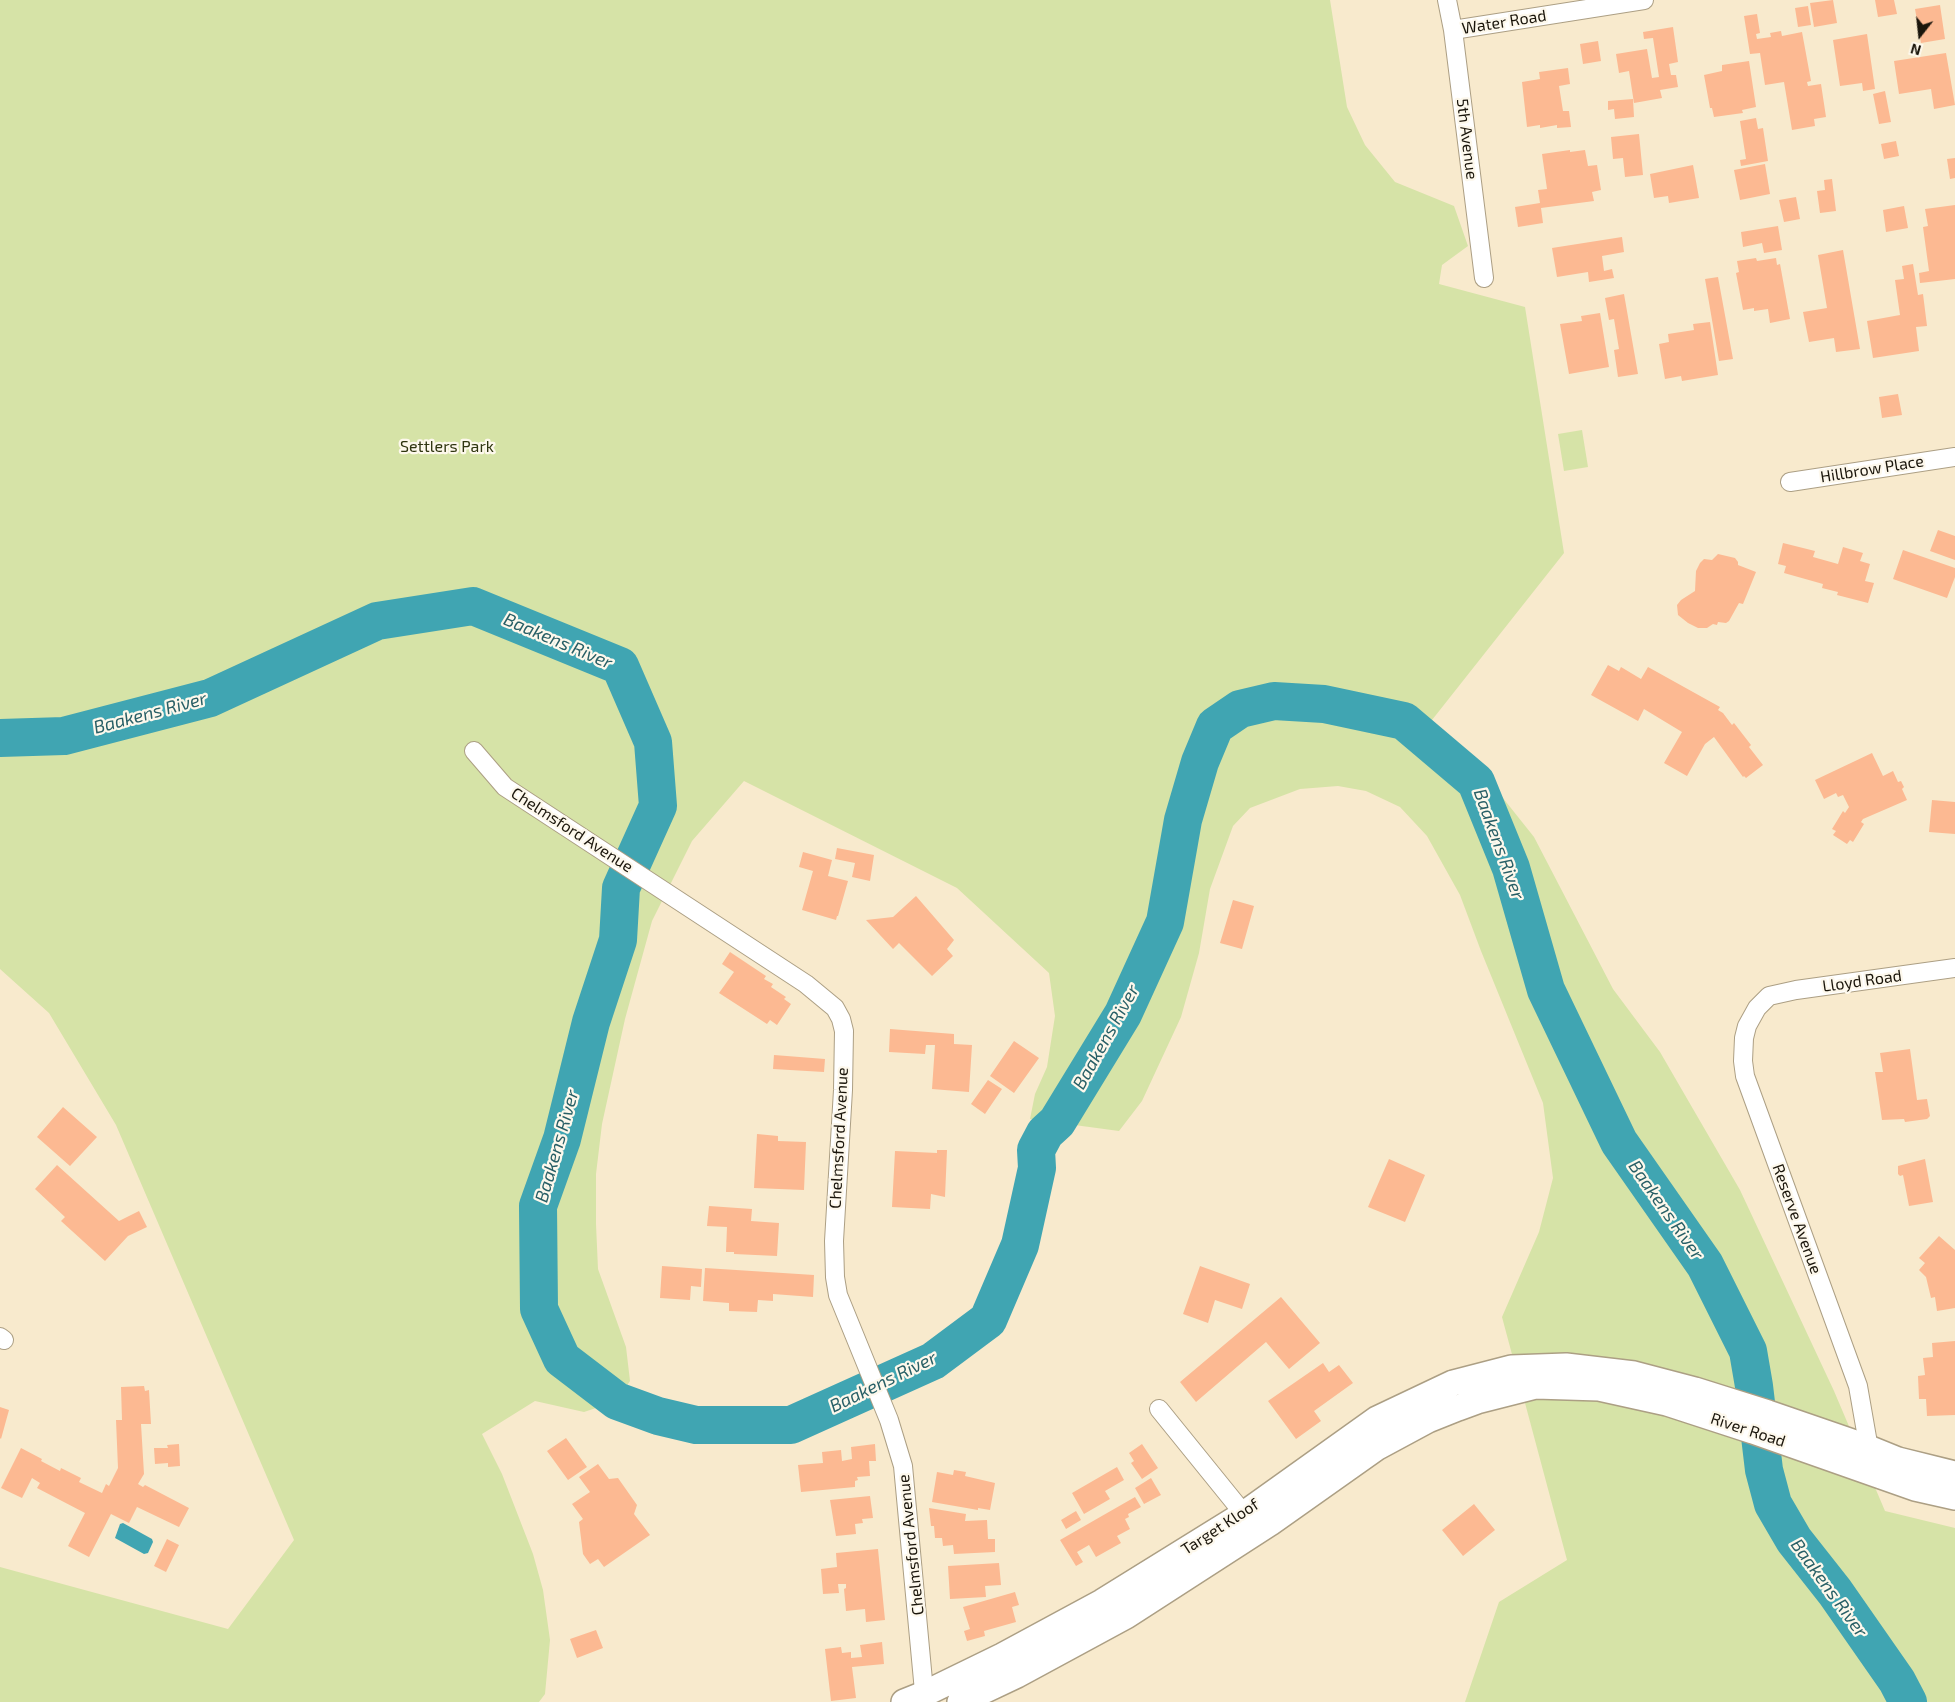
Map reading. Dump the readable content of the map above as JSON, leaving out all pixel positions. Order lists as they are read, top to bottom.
{
  "streets": {
    "main road": ["River Road", "Target Kloof"],
    "street": [
      "Water Road",
      "5th Avenue",
      "Hillbrow Place",
      "Chelmsford Avenue",
      "Lloyd Road",
      "Reserve Avenue"
    ]
  },
  "crossings": [
    ["Water Road", "5th Avenue"],
    ["Chelmsford Avenue", "Target Kloof"],
    ["Lloyd Road", "Reserve Avenue"],
    ["Reserve Avenue", "River Road"],
    ["River Road", "Target Kloof"]
  ],
  "water": ["Baakens River"],
  "parks": ["Settlers Park"],
  "north": "bottom"
}
